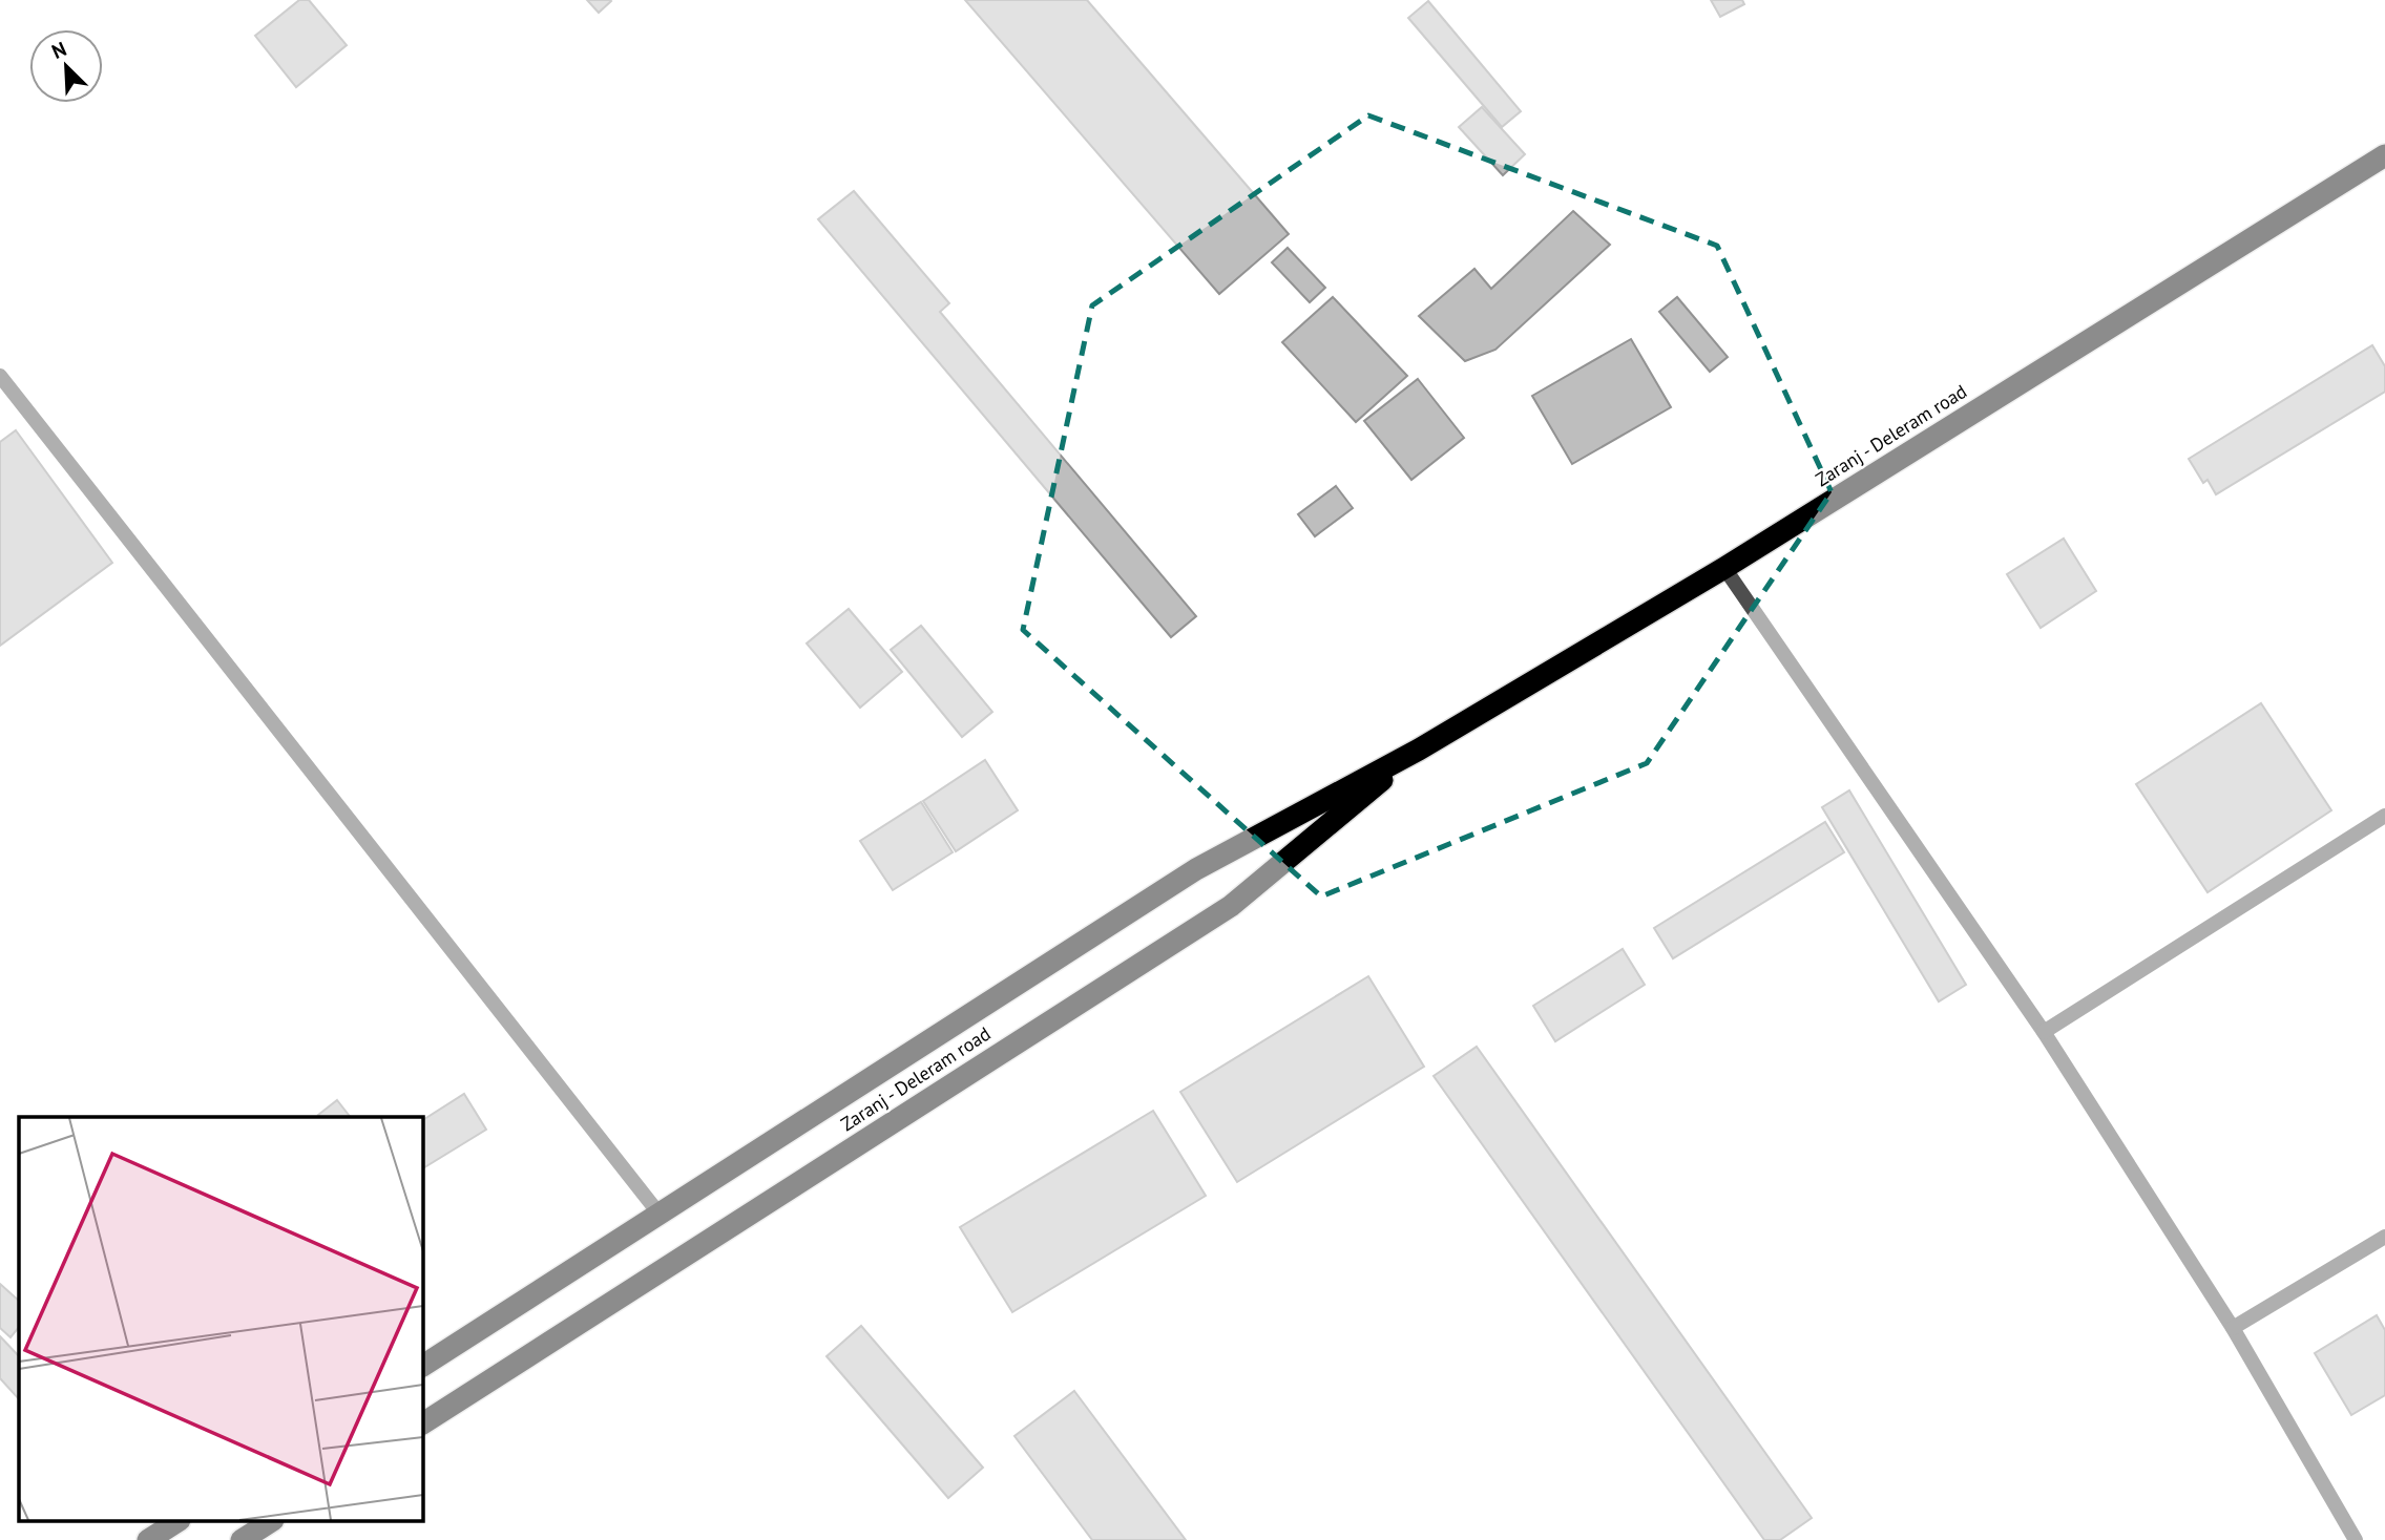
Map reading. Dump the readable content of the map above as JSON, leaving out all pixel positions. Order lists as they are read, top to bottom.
{
  "streets": {
    "highway": ["Zaranj - Deleram road"]
  },
  "north": "top left"
}
